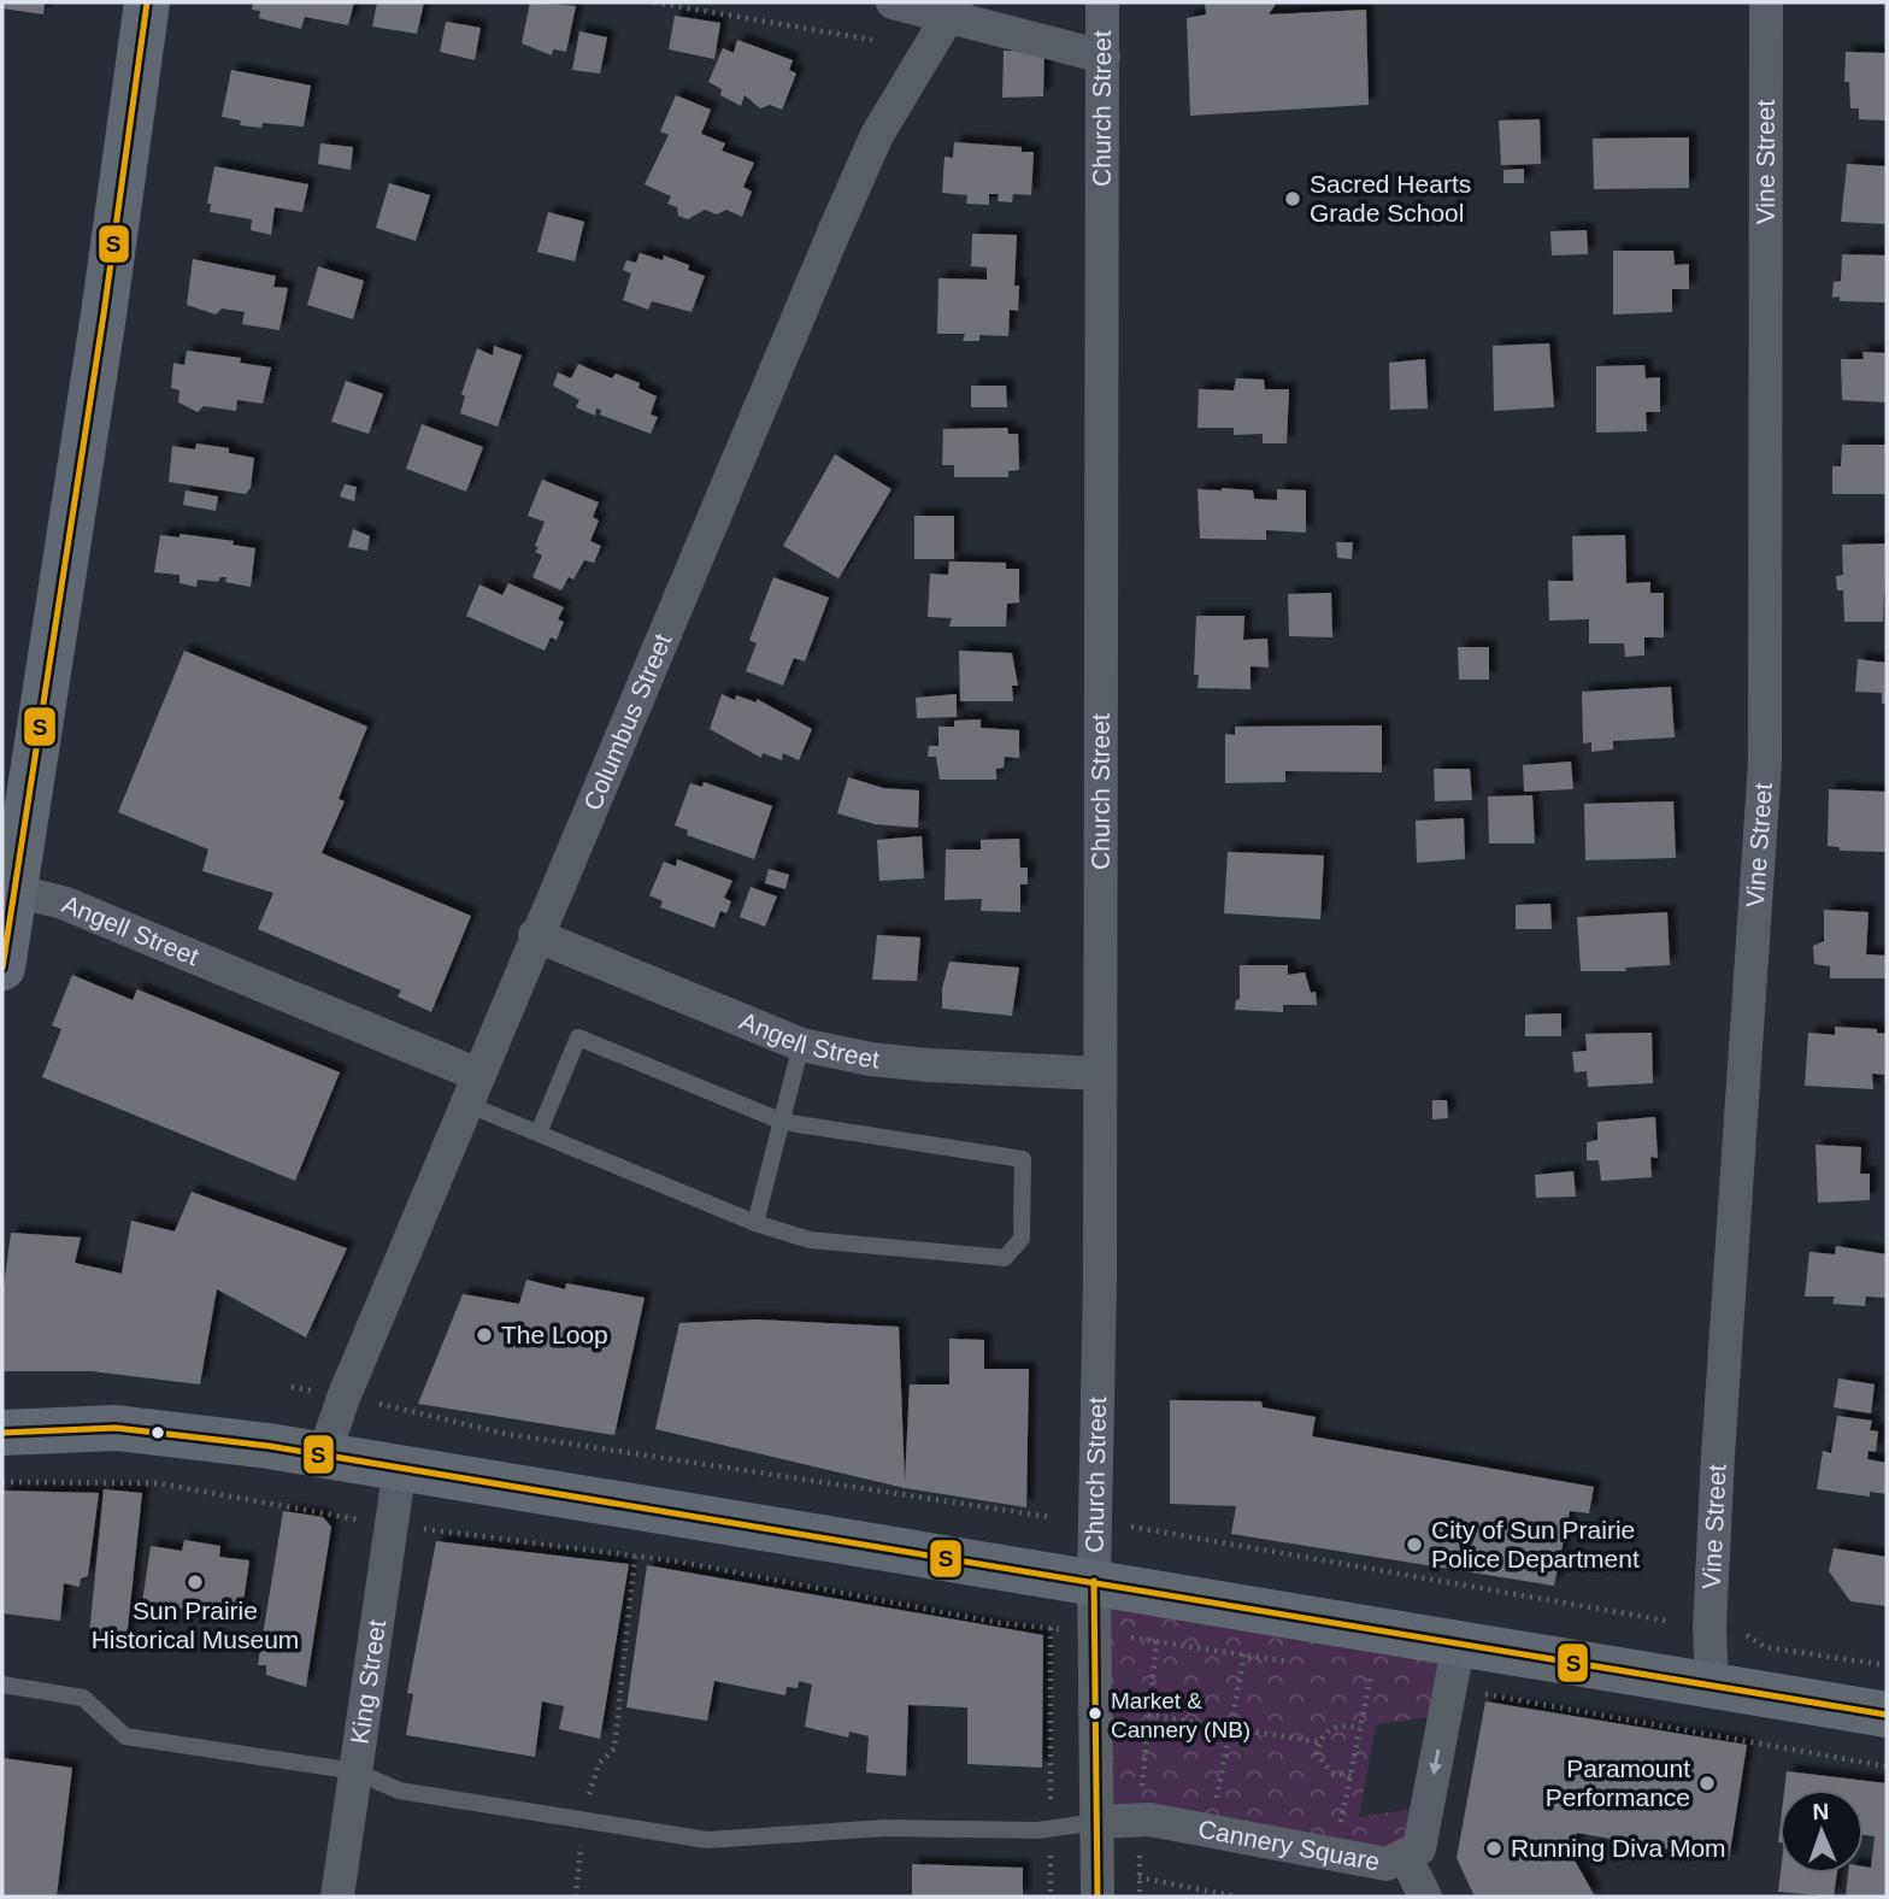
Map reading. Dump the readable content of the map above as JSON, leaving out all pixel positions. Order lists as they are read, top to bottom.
{
  "streets": {
    "street": [
      "Church Street",
      "Vine Street",
      "Columbus Street",
      "Angell Street",
      "King Street",
      "Cannery Square"
    ]
  },
  "crossings": [
    ["Church Street", "Angell Street"],
    ["Church Street", "Cannery Square"],
    ["Columbus Street", "Angell Street"]
  ],
  "places": [
    "Sacred Hearts Grade School",
    "The Loop",
    "City of Sun Prairie Police Department",
    "Sun Prairie Historical Museum",
    "Market & Cannery (NB)",
    "Paramount Performance",
    "Running Diva Mom"
  ],
  "lines": ["transit line S"],
  "north": "top"
}
